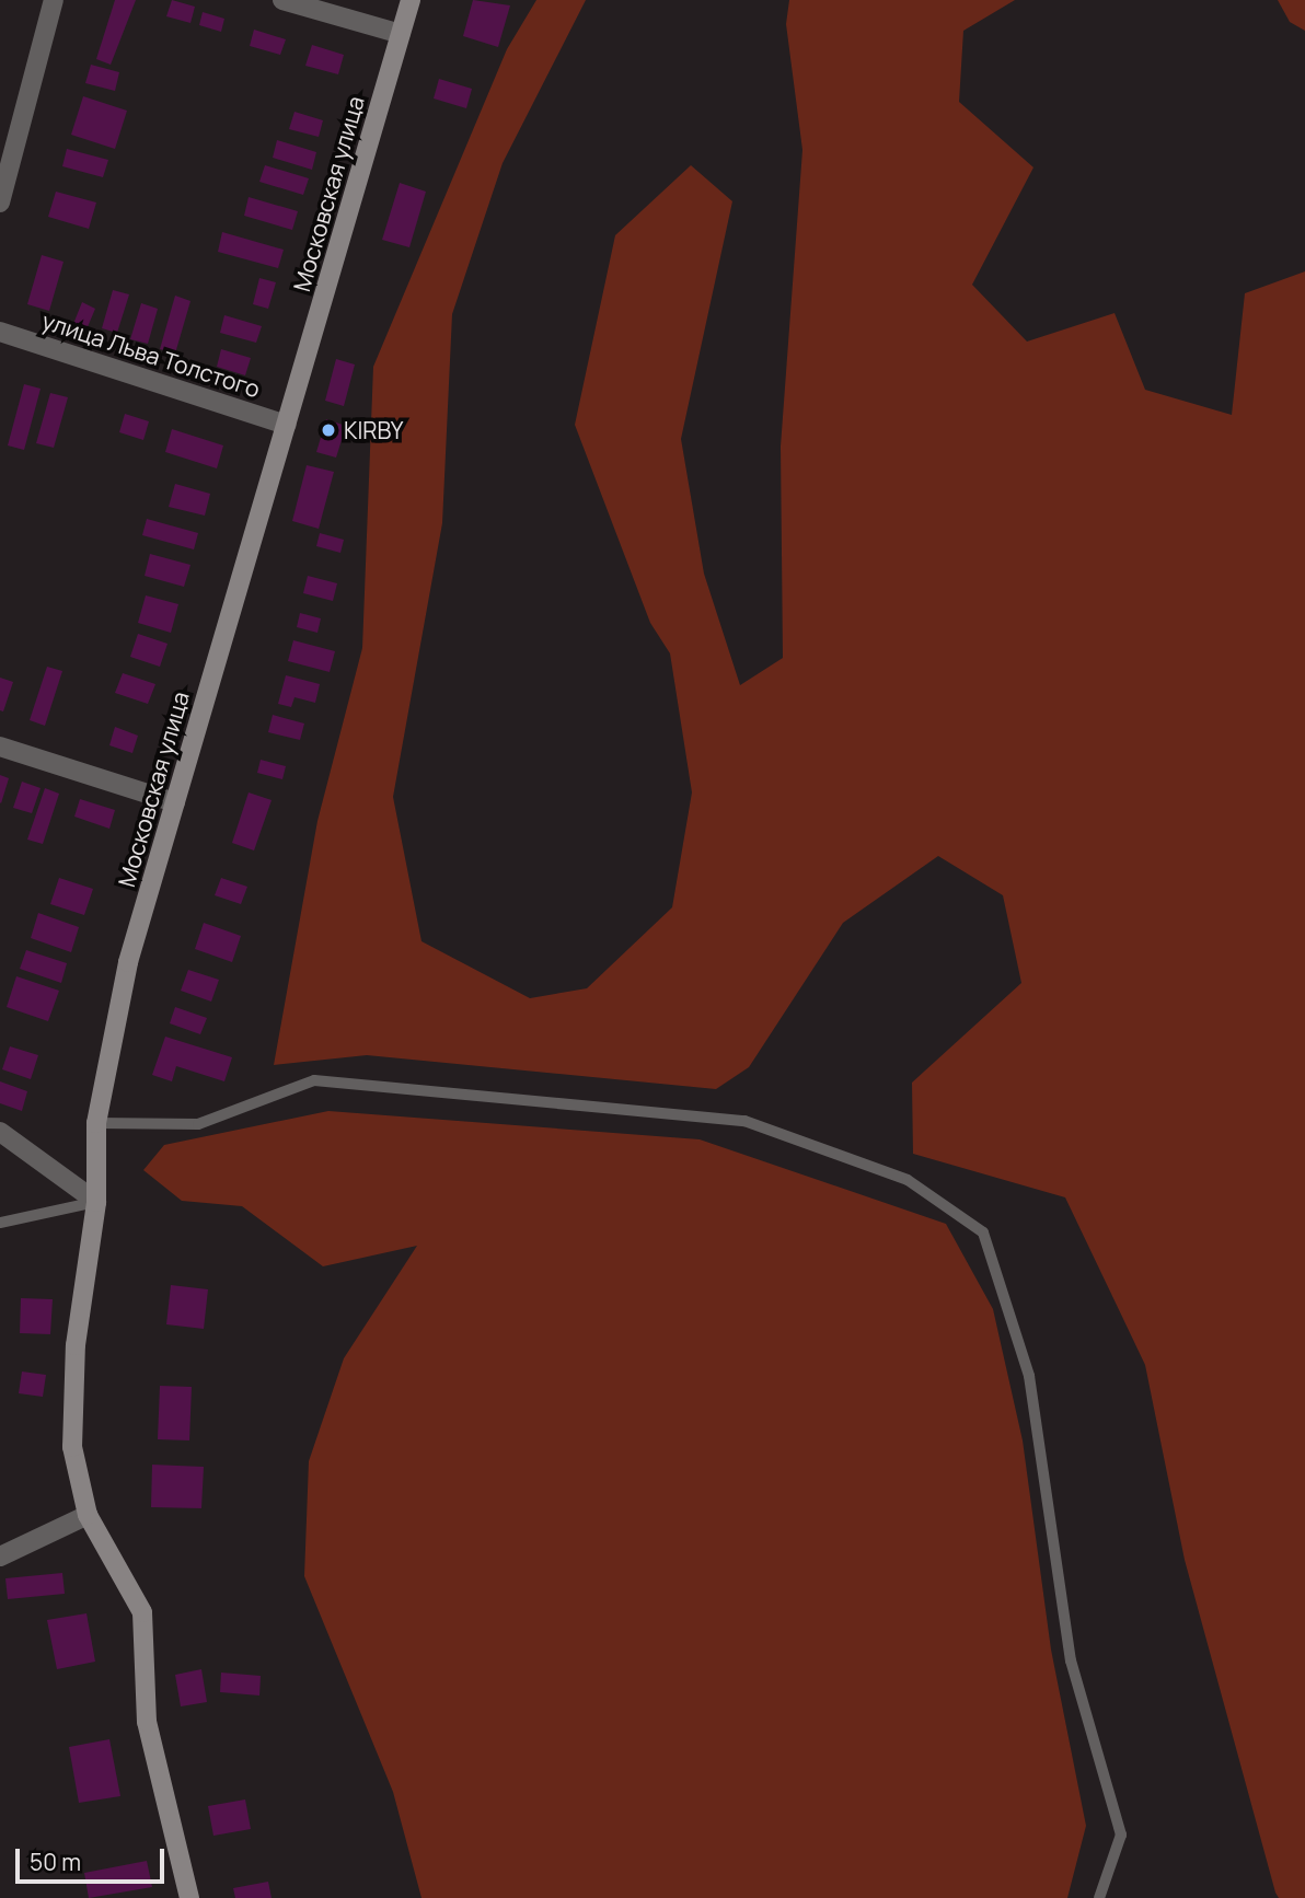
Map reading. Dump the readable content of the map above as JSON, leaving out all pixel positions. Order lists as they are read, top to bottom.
{
  "streets": {
    "street": ["Московская улица", "улица Льва Толстого"]
  },
  "crossings": [
    ["Московская улица", "улица Льва Толстого"]
  ],
  "places": ["KIRBY"],
  "scale_bar": "50 m"
}
